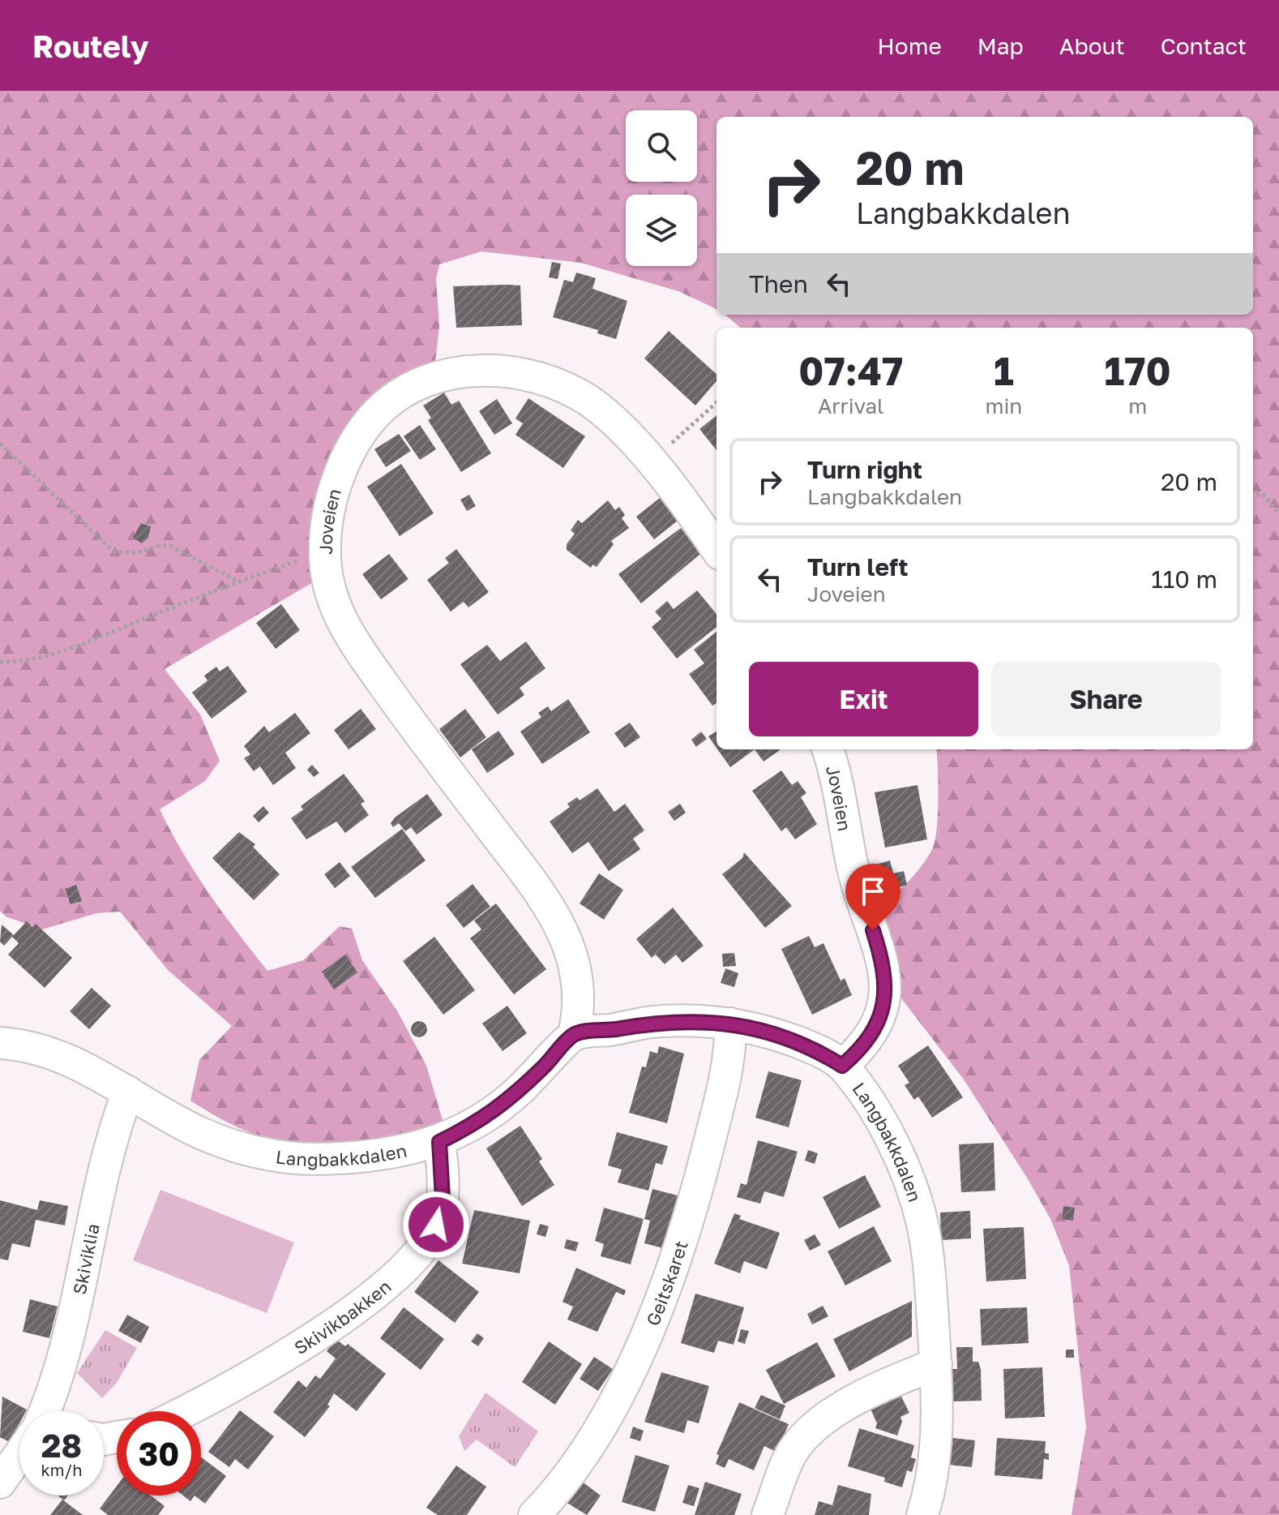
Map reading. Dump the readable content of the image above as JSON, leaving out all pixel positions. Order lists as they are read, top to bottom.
{
  "streets": {
    "street": [
      "Joveien",
      "Langbakkdalen",
      "Skiviklia",
      "Geitskaret",
      "Skivikbakken"
    ]
  },
  "crossings": [
    ["Joveien", "Langbakkdalen"],
    ["Langbakkdalen", "Skiviklia"],
    ["Langbakkdalen", "Geitskaret"],
    ["Langbakkdalen", "Skivikbakken"]
  ],
  "page": {
    "header": "Routely",
    "nav": [
      "Home",
      "Map",
      "About",
      "Contact"
    ],
    "turn": ["20 m", "Langbakkdalen"],
    "then": "Then",
    "eta": [
      "07:47",
      "Arrival",
      "1",
      "min",
      "170",
      "m"
    ],
    "list": [
      {
        "name": "Turn right",
        "note": "Langbakkdalen",
        "value": "20 m"
      },
      {
        "name": "Turn left",
        "note": "Joveien",
        "value": "110 m"
      }
    ],
    "buttons": ["Exit", "Share"],
    "speed": "28 km/h",
    "limit": "30"
  }
}
